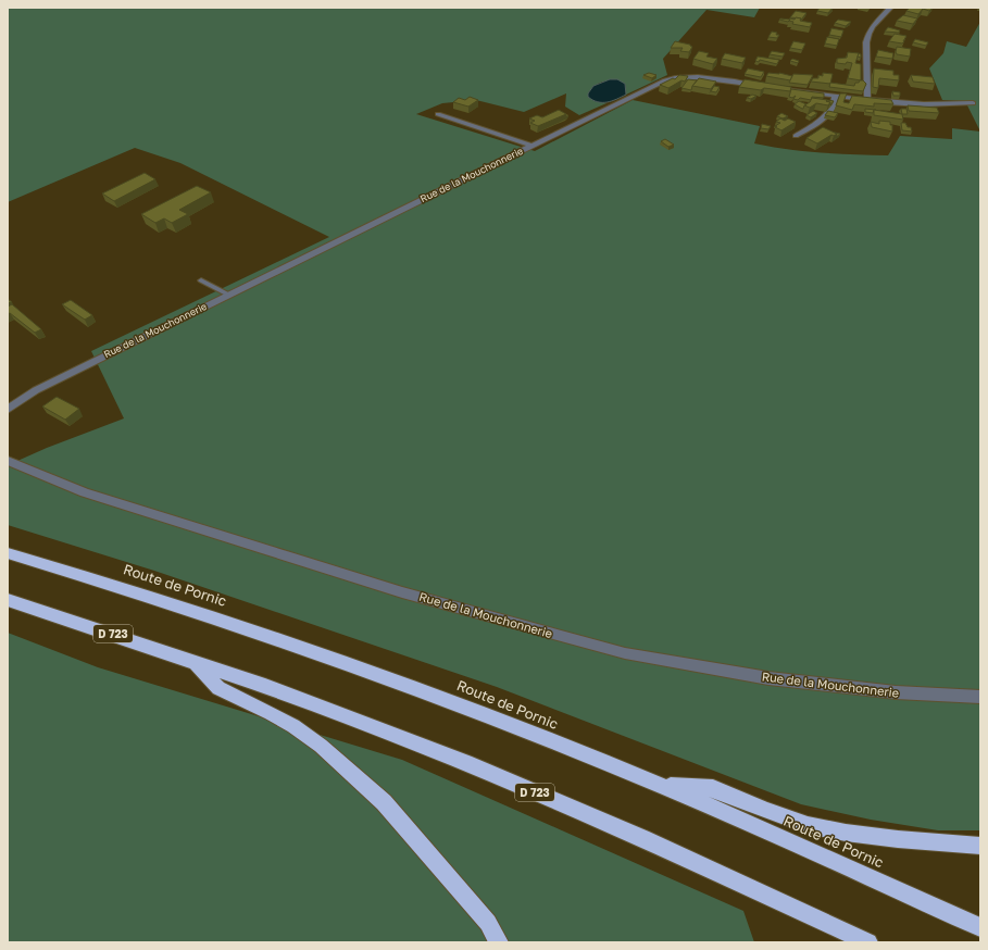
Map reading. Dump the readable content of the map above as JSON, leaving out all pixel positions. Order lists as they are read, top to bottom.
{
  "streets": {
    "highway": ["Route de Pornic", "D 723"],
    "street": ["Rue de la Mouchonnerie"]
  }
}
